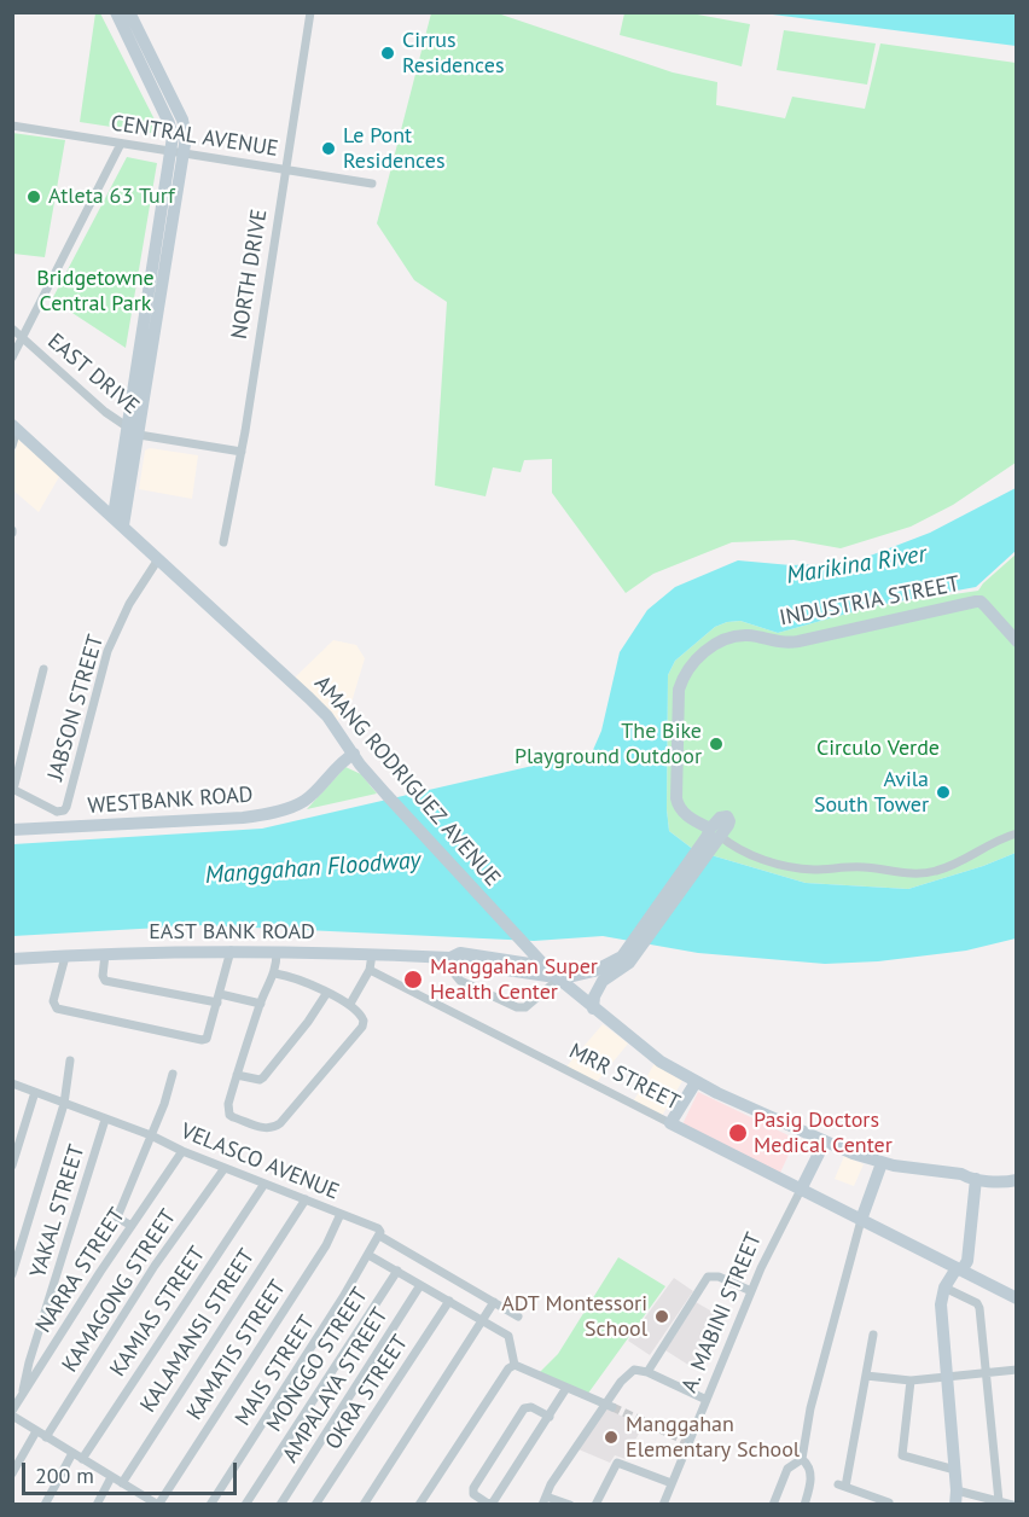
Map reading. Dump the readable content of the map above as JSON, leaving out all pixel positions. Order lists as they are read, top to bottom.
{
  "streets": {
    "street": [
      "CENTRAL AVENUE",
      "NORTH DRIVE",
      "EAST DRIVE",
      "INDUSTRIA STREET",
      "JABSON STREET",
      "AMANG RODRIGUEZ AVENUE",
      "WESTBANK ROAD",
      "EAST BANK ROAD",
      "MRR STREET",
      "VELASCO AVENUE",
      "YAKAL STREET",
      "NARRA STREET",
      "KAMAGONG STREET",
      "KAMIAS STREET",
      "A. MABINI STREET",
      "KALAMANSI STREET",
      "KAMATIS STREET",
      "MONGGO STREET",
      "MAIS STREET",
      "AMPALAYA STREET",
      "OKRA STREET"
    ]
  },
  "crossings": [
    ["CENTRAL AVENUE", "NORTH DRIVE"],
    ["NORTH DRIVE", "EAST DRIVE"],
    ["INDUSTRIA STREET", "EAST BANK ROAD"],
    ["JABSON STREET", "AMANG RODRIGUEZ AVENUE"],
    ["JABSON STREET", "WESTBANK ROAD"],
    ["AMANG RODRIGUEZ AVENUE", "WESTBANK ROAD"],
    ["AMANG RODRIGUEZ AVENUE", "EAST BANK ROAD"],
    ["AMANG RODRIGUEZ AVENUE", "A. MABINI STREET"],
    ["MRR STREET", "A. MABINI STREET"],
    ["VELASCO AVENUE", "YAKAL STREET"],
    ["VELASCO AVENUE", "NARRA STREET"],
    ["VELASCO AVENUE", "KAMAGONG STREET"],
    ["VELASCO AVENUE", "KAMIAS STREET"],
    ["VELASCO AVENUE", "KALAMANSI STREET"],
    ["VELASCO AVENUE", "KAMATIS STREET"],
    ["YAKAL STREET", "NARRA STREET"]
  ],
  "water": ["Marikina River", "Manggahan Floodway"],
  "parks": ["Bridgetowne Central Park", "Circulo Verde"],
  "places": [
    "Cirrus Residences",
    "Le Pont Residences",
    "Atleta 63 Turf",
    "The Bike Playground Outdoor",
    "Avila South Tower",
    "Manggahan Super Health Center",
    "Pasig Doctors Medical Center",
    "ADT Montessori School",
    "Manggahan Elementary School"
  ],
  "scale_bar": "200 m"
}
